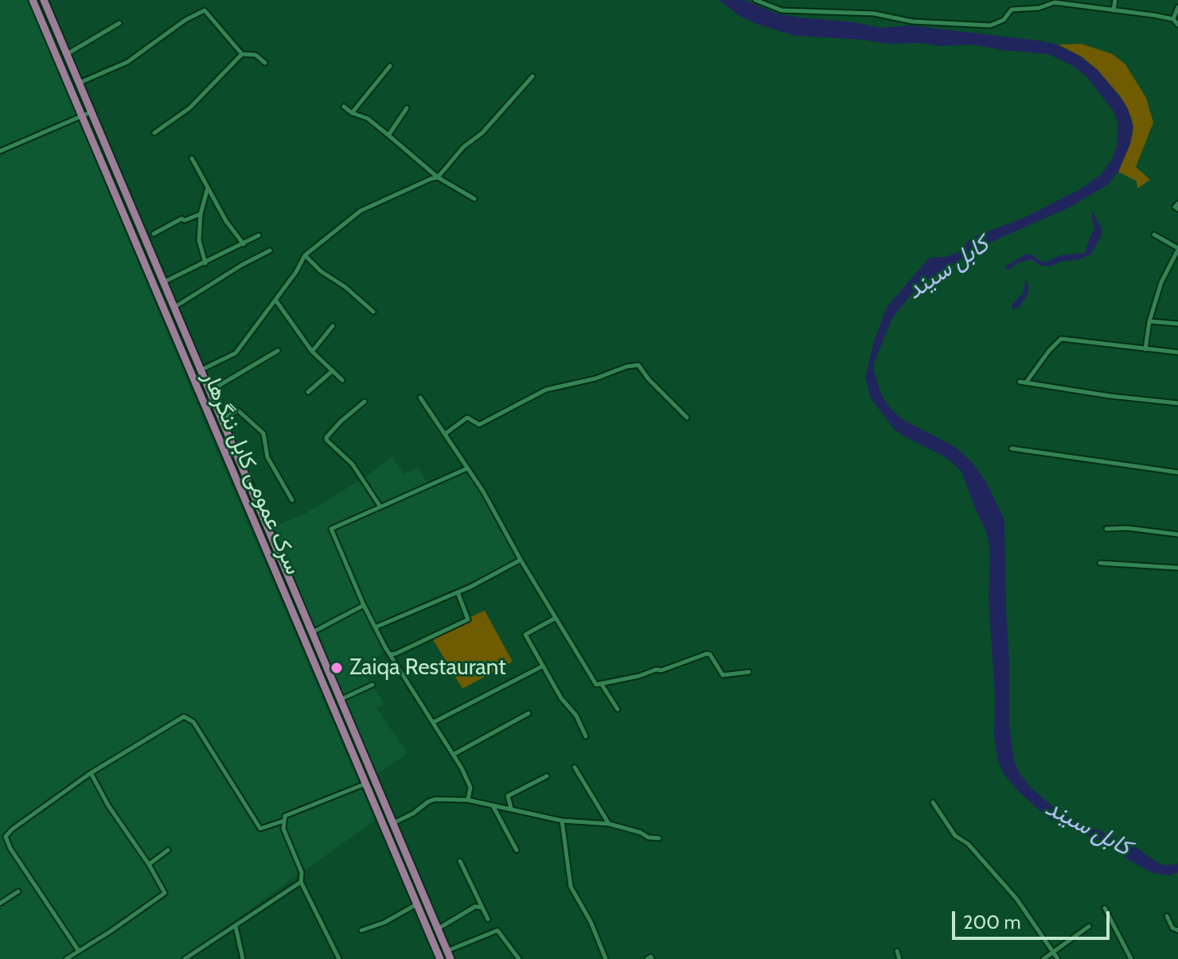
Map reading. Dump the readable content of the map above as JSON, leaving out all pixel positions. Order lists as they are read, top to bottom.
{
  "streets": {
    "highway": ["سرک عمومی کابل ننگرهار"]
  },
  "water": ["کابل سيند"],
  "places": ["Zaiqa Restaurant"],
  "scale_bar": "200 m"
}
